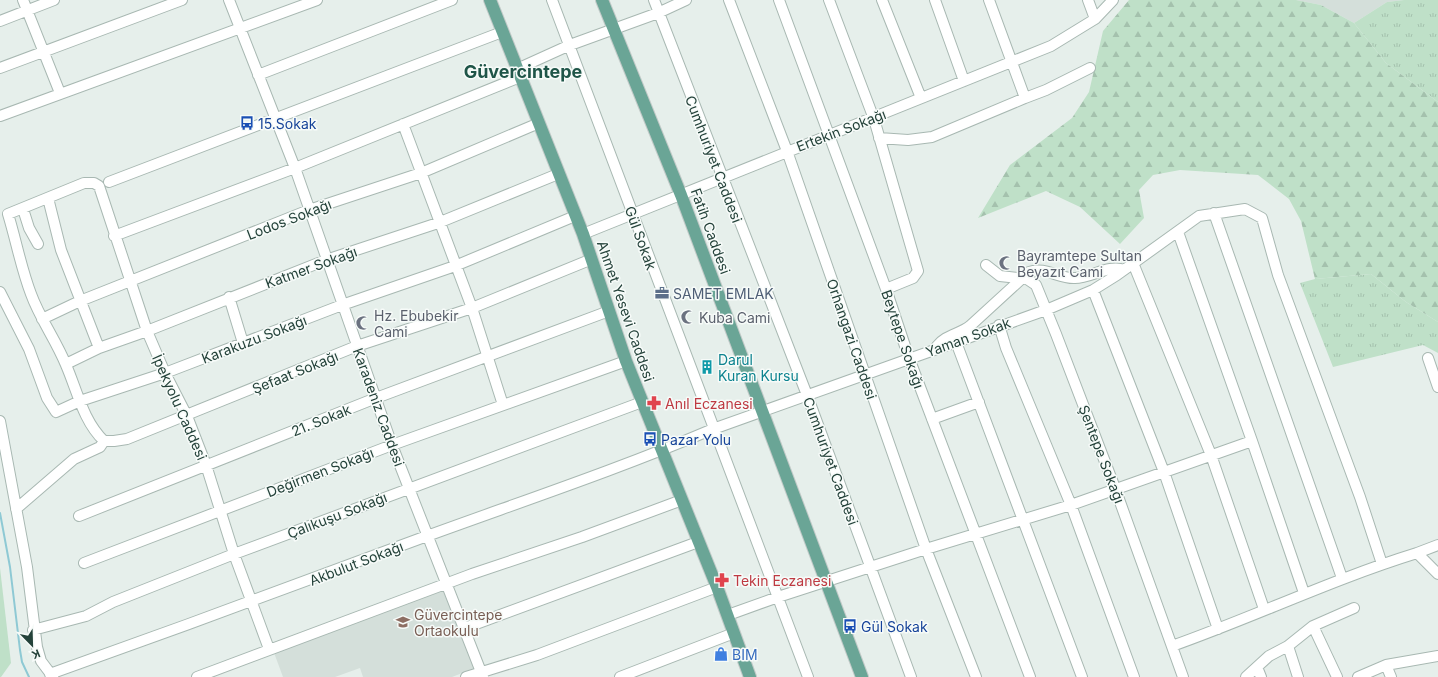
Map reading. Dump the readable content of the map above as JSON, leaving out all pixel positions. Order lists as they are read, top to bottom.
{
  "streets": {
    "main road": ["Fatih Caddesi", "Ahmet Yesevi Caddesi"],
    "street": [
      "Ertekin Sokağı",
      "Cumhuriyet Caddesi",
      "Lodos Sokağı",
      "Gül Sokak",
      "Katmer Sokağı",
      "Yaman Sokak",
      "Karakuzu Sokağı",
      "Orhangazi Caddesi",
      "Beytepe Sokağı",
      "Şefaat Sokağı",
      "İpekyolu Caddesi",
      "Karadeniz Caddesi",
      "21. Sokak",
      "Şentepe Sokağı",
      "Değirmen Sokağı",
      "Çalıkuşu Sokağı",
      "Akbulut Sokağı"
    ]
  },
  "crossings": [
    ["Ertekin Sokağı", "Cumhuriyet Caddesi"],
    ["Ertekin Sokağı", "Fatih Caddesi"],
    ["Ertekin Sokağı", "Gül Sokak"],
    ["Ertekin Sokağı", "Ahmet Yesevi Caddesi"],
    ["Ertekin Sokağı", "Orhangazi Caddesi"],
    ["Ertekin Sokağı", "Beytepe Sokağı"],
    ["Cumhuriyet Caddesi", "Yaman Sokak"],
    ["Lodos Sokağı", "Ahmet Yesevi Caddesi"],
    ["Lodos Sokağı", "İpekyolu Caddesi"],
    ["Lodos Sokağı", "Karadeniz Caddesi"],
    ["Fatih Caddesi", "Yaman Sokak"],
    ["Gül Sokak", "Yaman Sokak"],
    ["Katmer Sokağı", "Ahmet Yesevi Caddesi"],
    ["Katmer Sokağı", "İpekyolu Caddesi"],
    ["Katmer Sokağı", "Karadeniz Caddesi"],
    ["Ahmet Yesevi Caddesi", "Yaman Sokak"],
    ["Ahmet Yesevi Caddesi", "Karakuzu Sokağı"],
    ["Ahmet Yesevi Caddesi", "Şefaat Sokağı"],
    ["Ahmet Yesevi Caddesi", "21. Sokak"],
    ["Ahmet Yesevi Caddesi", "Değirmen Sokağı"],
    ["Ahmet Yesevi Caddesi", "Çalıkuşu Sokağı"],
    ["Ahmet Yesevi Caddesi", "Akbulut Sokağı"],
    ["Yaman Sokak", "Orhangazi Caddesi"],
    ["Yaman Sokak", "Beytepe Sokağı"],
    ["Yaman Sokak", "Şentepe Sokağı"],
    ["Yaman Sokak", "Akbulut Sokağı"],
    ["Karakuzu Sokağı", "İpekyolu Caddesi"],
    ["Karakuzu Sokağı", "Karadeniz Caddesi"],
    ["Şefaat Sokağı", "İpekyolu Caddesi"],
    ["Şefaat Sokağı", "Karadeniz Caddesi"],
    ["İpekyolu Caddesi", "21. Sokak"],
    ["İpekyolu Caddesi", "Değirmen Sokağı"],
    ["İpekyolu Caddesi", "Çalıkuşu Sokağı"],
    ["İpekyolu Caddesi", "Akbulut Sokağı"],
    ["Karadeniz Caddesi", "21. Sokak"],
    ["Karadeniz Caddesi", "Değirmen Sokağı"],
    ["Karadeniz Caddesi", "Çalıkuşu Sokağı"],
    ["Karadeniz Caddesi", "Akbulut Sokağı"]
  ],
  "districts": ["Güvercintepe"],
  "places": {
    "bus stop": ["15.Sokak", "Pazar Yolu", "Gül Sokak"],
    "mosque": ["Bayramtepe Sultan Beyazıt Cami", "Kuba Cami", "Hz. Ebubekir Cami"],
    "office": ["SAMET EMLAK"],
    "building": ["Darul Kuran Kursu"],
    "pharmacy": ["Anıl Eczanesi", "Tekin Eczanesi"],
    "school or university": ["Güvercintepe Ortaokulu"],
    "shop": ["BIM"]
  },
  "north": "bottom right"
}
